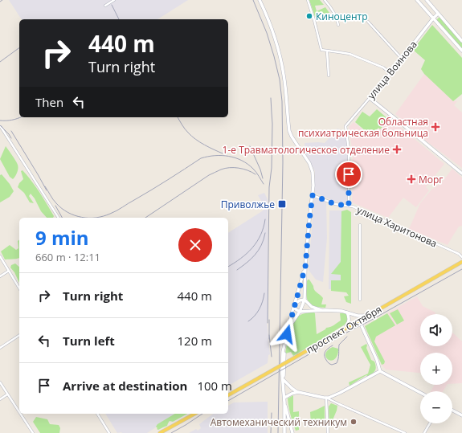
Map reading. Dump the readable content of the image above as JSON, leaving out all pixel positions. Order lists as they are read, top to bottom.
{
  "streets": {
    "main road": ["улица Воинова", "проспект Октября"],
    "street": ["улица Харитонова"]
  },
  "crossings": [
    ["улица Воинова", "улица Харитонова"]
  ],
  "places": {
    "other": ["Киноцентр", "Автомеханический техникум"],
    "health": ["Областная психиатрическая больница", "1-е Травматологическое отделение", "Морг"],
    "transit": ["Приволжье"]
  },
  "page": {
    "turn": ["440 m", "Turn right"],
    "then": "Then",
    "heading": ["9 min", "660 m · 12:11"],
    "list": [
      {
        "name": "Turn right",
        "value": "440 m"
      },
      {
        "name": "Turn left",
        "value": "120 m"
      },
      {
        "name": "Arrive at destination",
        "value": "100 m"
      }
    ],
    "map_buttons": ["+", "−"]
  }
}
